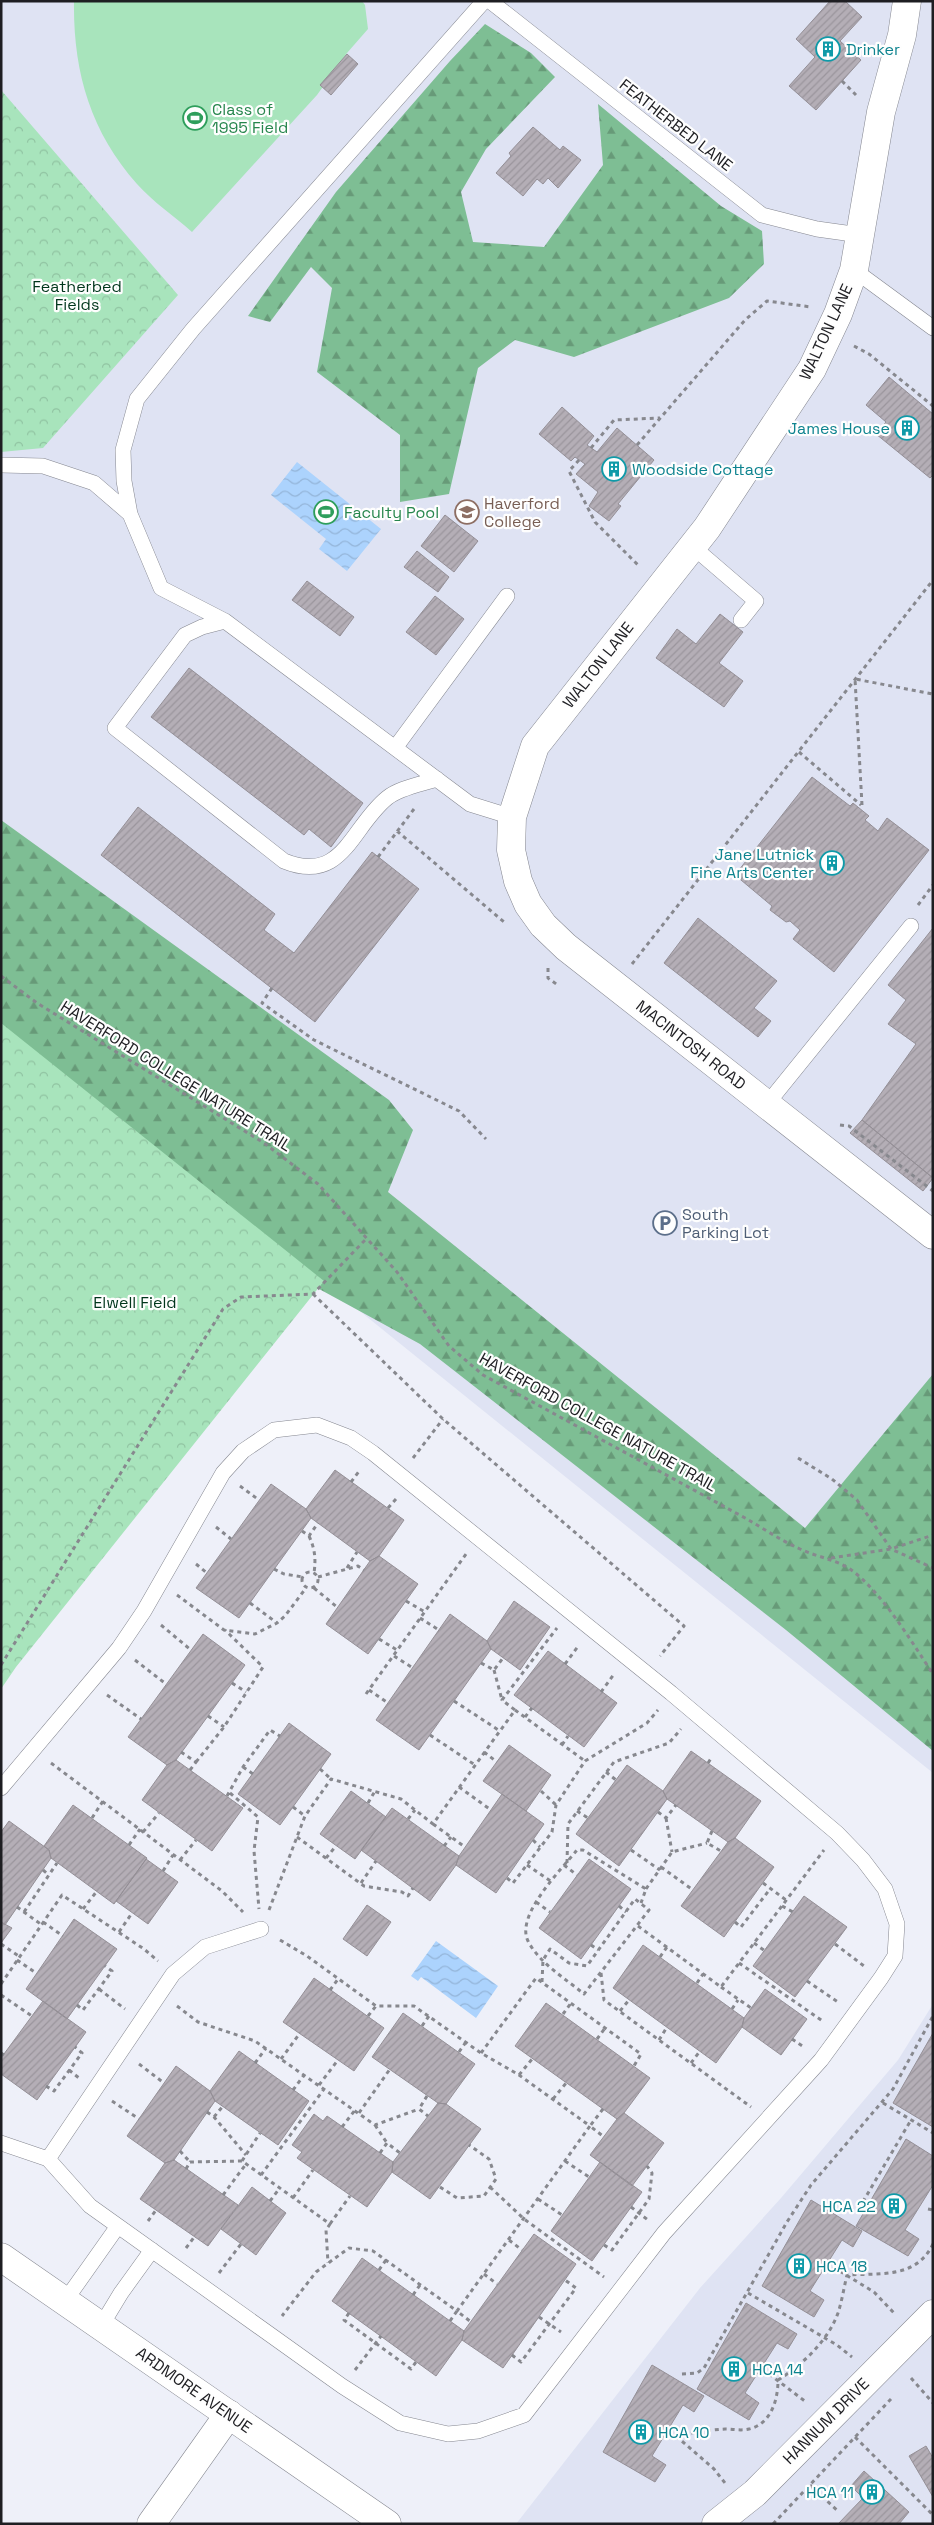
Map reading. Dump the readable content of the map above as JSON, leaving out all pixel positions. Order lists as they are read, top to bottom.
{
  "streets": {
    "street": [
      "WALTON LANE",
      "MACINTOSH ROAD",
      "ARDMORE AVENUE",
      "HANNUM DRIVE"
    ],
    "lane": ["FEATHERBED LANE"],
    "path": ["HAVERFORD COLLEGE NATURE TRAIL"]
  },
  "crossings": [
    ["FEATHERBED LANE", "WALTON LANE"],
    ["WALTON LANE", "MACINTOSH ROAD"]
  ],
  "parks": ["Featherbed Fields", "Elwell Field"],
  "places": {
    "building": [
      "Drinker",
      "James House",
      "Woodside Cottage",
      "Jane Lutnick Fine Arts Center",
      "HCA 22",
      "HCA 18",
      "HCA 14",
      "HCA 10",
      "HCA 11"
    ],
    "sports": ["Class of 1995 Field", "Faculty Pool"],
    "school or university": ["Haverford College"],
    "parking": ["South Parking Lot"]
  }
}
